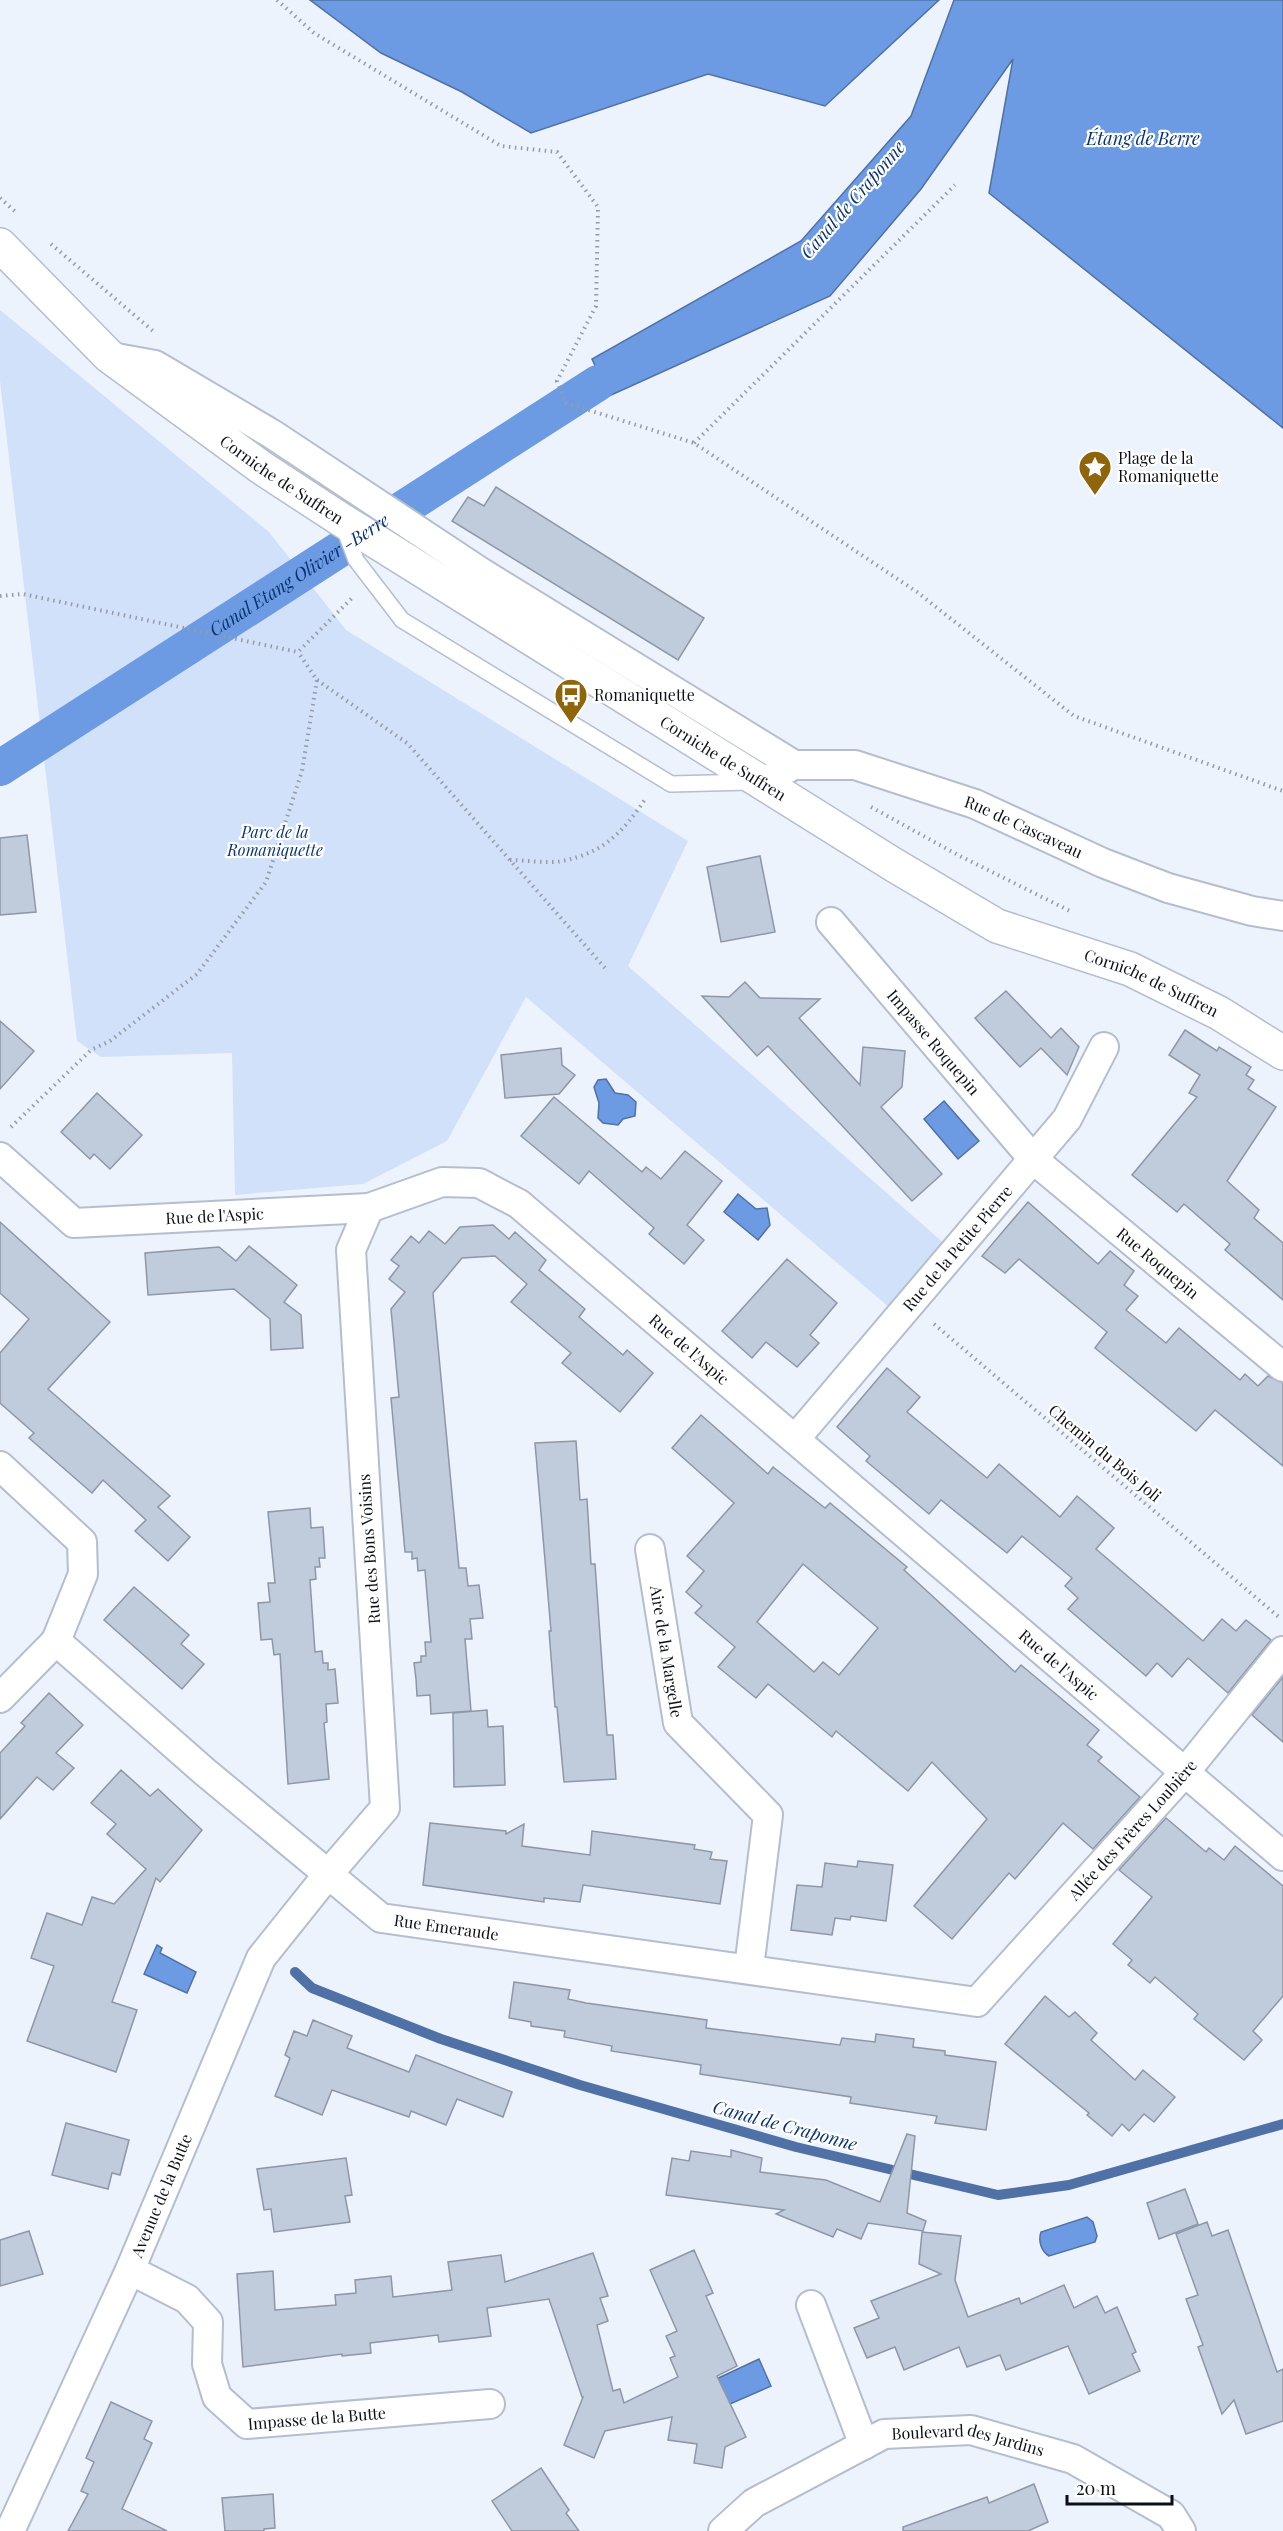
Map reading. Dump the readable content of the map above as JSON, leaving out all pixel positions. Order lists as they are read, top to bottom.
{
  "streets": {
    "main road": ["Corniche de Suffren"],
    "street": [
      "Rue de Cascaveau",
      "Impasse Roquepin",
      "Rue de l'Aspic",
      "Rue de la Petite Pierre",
      "Rue Roquepin",
      "Rue des Bons Voisins",
      "Aire de la Margelle",
      "Allée des Frères Loubière",
      "Rue Emeraude",
      "Avenue de la Butte",
      "Impasse de la Butte",
      "Boulevard des Jardins"
    ],
    "path": ["Chemin du Bois Joli"]
  },
  "crossings": [
    ["Corniche de Suffren", "Rue de Cascaveau"],
    ["Impasse Roquepin", "Rue de la Petite Pierre"],
    ["Impasse Roquepin", "Rue Roquepin"],
    ["Rue de l'Aspic", "Rue de la Petite Pierre"],
    ["Rue de l'Aspic", "Rue des Bons Voisins"],
    ["Rue de l'Aspic", "Allée des Frères Loubière"],
    ["Rue de la Petite Pierre", "Rue Roquepin"],
    ["Rue de la Petite Pierre", "Chemin du Bois Joli"],
    ["Rue des Bons Voisins", "Rue Emeraude"],
    ["Rue des Bons Voisins", "Avenue de la Butte"],
    ["Aire de la Margelle", "Rue Emeraude"],
    ["Allée des Frères Loubière", "Rue Emeraude"],
    ["Rue Emeraude", "Avenue de la Butte"],
    ["Avenue de la Butte", "Impasse de la Butte"]
  ],
  "water": ["Étang de Berre", "Canal de Craponne", "Canal Etang Olivier -Berre"],
  "parks": ["Parc de la Romaniquette"],
  "places": {
    "place": ["Plage de la Romaniquette"],
    "bus stop": ["Romaniquette"]
  },
  "scale_bar": "20 m"
}
